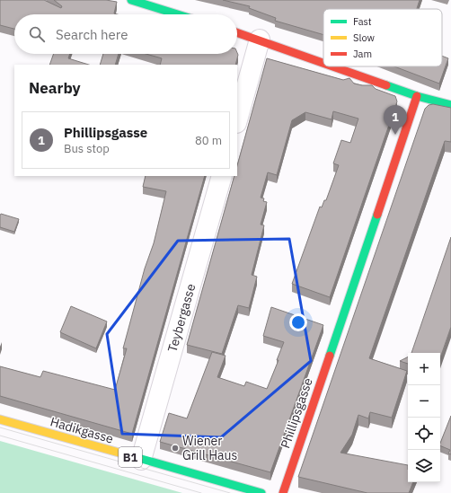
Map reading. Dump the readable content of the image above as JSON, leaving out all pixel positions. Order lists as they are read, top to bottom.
{
  "streets": {
    "street": [
      "Teybergasse",
      "Phillipsgasse",
      "Hadikgasse",
      "B1"
    ]
  },
  "crossings": [
    ["Teybergasse", "Hadikgasse"]
  ],
  "places": ["Wiener Grill Haus"],
  "legend": ["Fast", "Slow", "Jam"],
  "page": {
    "search": "Search here",
    "heading": "Nearby",
    "pins": "1",
    "list": [
      {
        "mark": "1",
        "name": "Phillipsgasse",
        "note": "Bus stop",
        "value": "80 m"
      }
    ],
    "map_buttons": ["+", "−"]
  }
}
